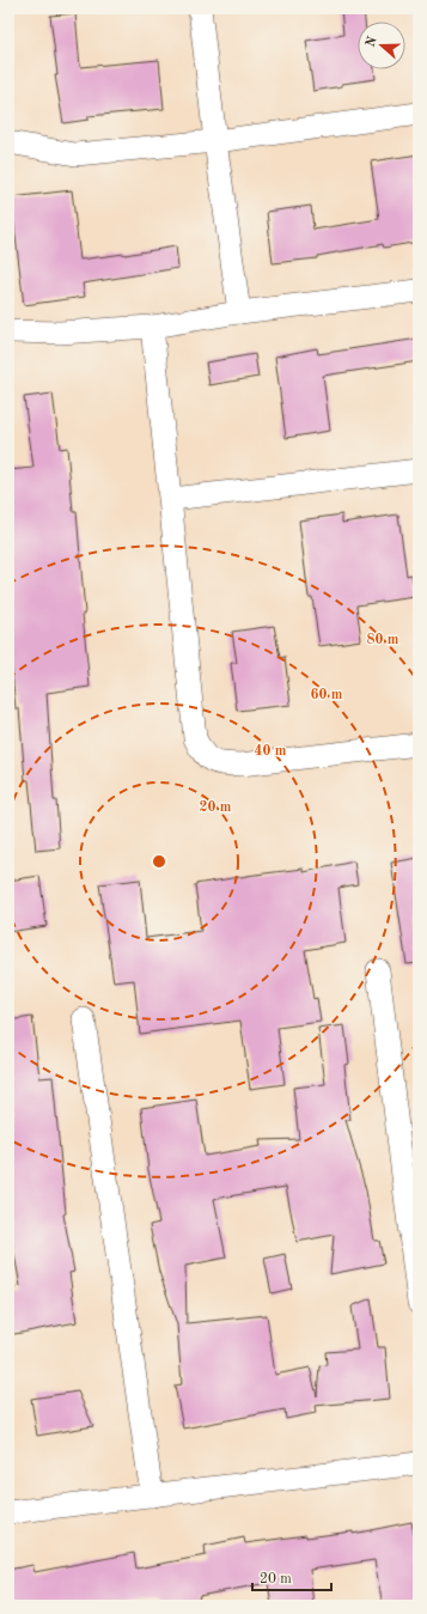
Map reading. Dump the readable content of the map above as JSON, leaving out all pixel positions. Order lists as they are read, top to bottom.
{
  "scale_bar": "20 m",
  "north": "left",
  "rings": [
    "80 m",
    "60 m",
    "40 m",
    "20 m"
  ]
}
